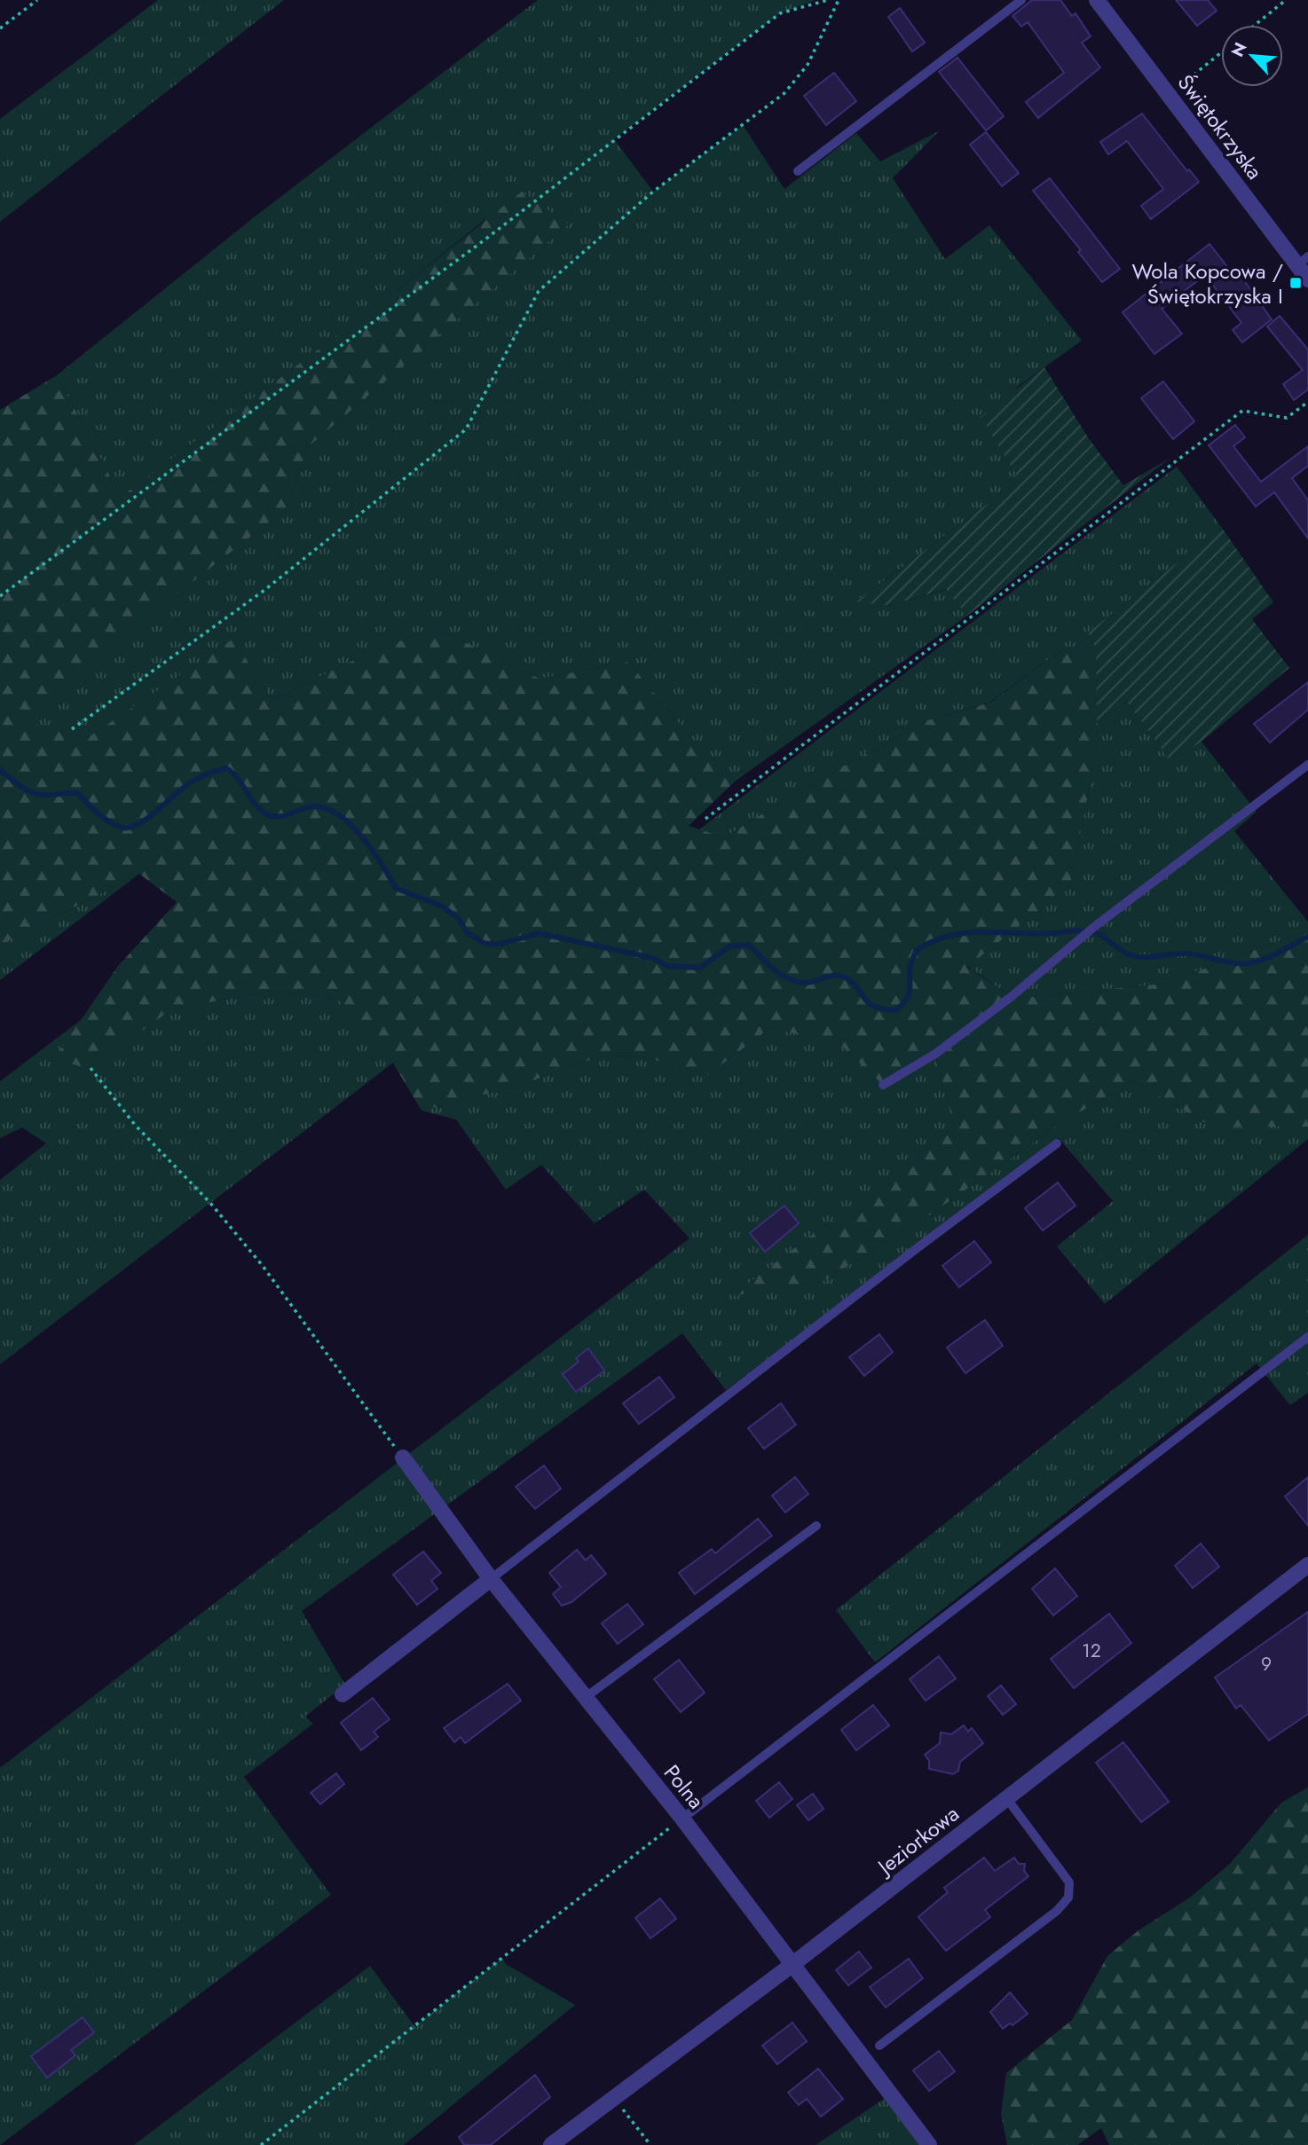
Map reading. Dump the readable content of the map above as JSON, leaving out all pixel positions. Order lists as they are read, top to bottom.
{
  "streets": {
    "street": ["Świętokrzyska", "Polna", "Jeziorkowa"]
  },
  "crossings": [
    ["Polna", "Jeziorkowa"]
  ],
  "places": {
    "transit": ["Wola Kopcowa / Świętokrzyska I"]
  },
  "house_numbers": ["12", "9"],
  "north": "top left"
}
